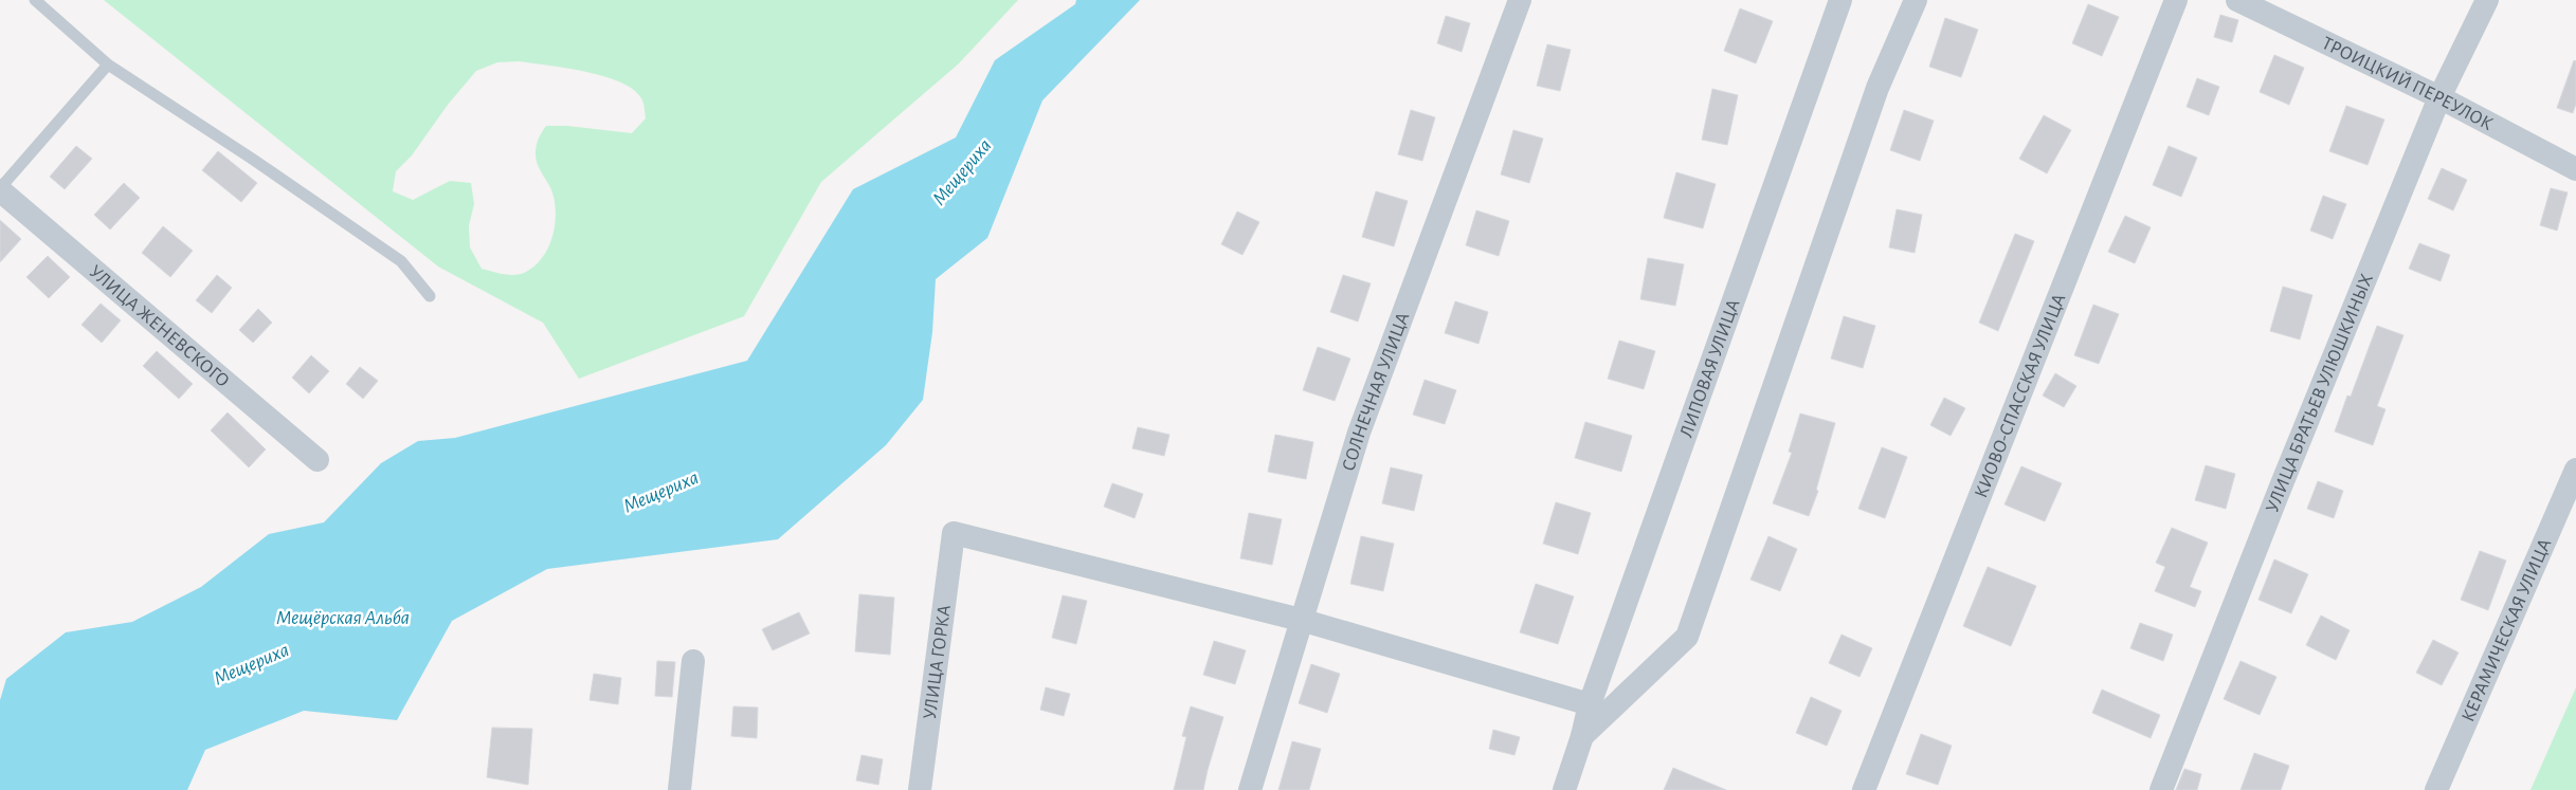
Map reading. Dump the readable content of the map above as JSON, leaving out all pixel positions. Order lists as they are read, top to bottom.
{
  "streets": {
    "street": [
      "ТРОИЦКИЙ ПЕРЕУЛОК",
      "УЛИЦА ЖЕНЕВСКОГО",
      "ЛИПОВАЯ УЛИЦА",
      "СОЛНЕЧНАЯ УЛИЦА",
      "УЛИЦА БРАТЬЕВ УЛЮШКИНЫХ",
      "КИОВО-СПАССКАЯ УЛИЦА",
      "КЕРАМИЧЕСКАЯ УЛИЦА",
      "УЛИЦА ГОРКА"
    ]
  },
  "crossings": [
    ["ТРОИЦКИЙ ПЕРЕУЛОК", "УЛИЦА БРАТЬЕВ УЛЮШКИНЫХ"],
    ["СОЛНЕЧНАЯ УЛИЦА", "УЛИЦА ГОРКА"]
  ],
  "water": ["Мещериха", "Мещёрская Альба"]
}
